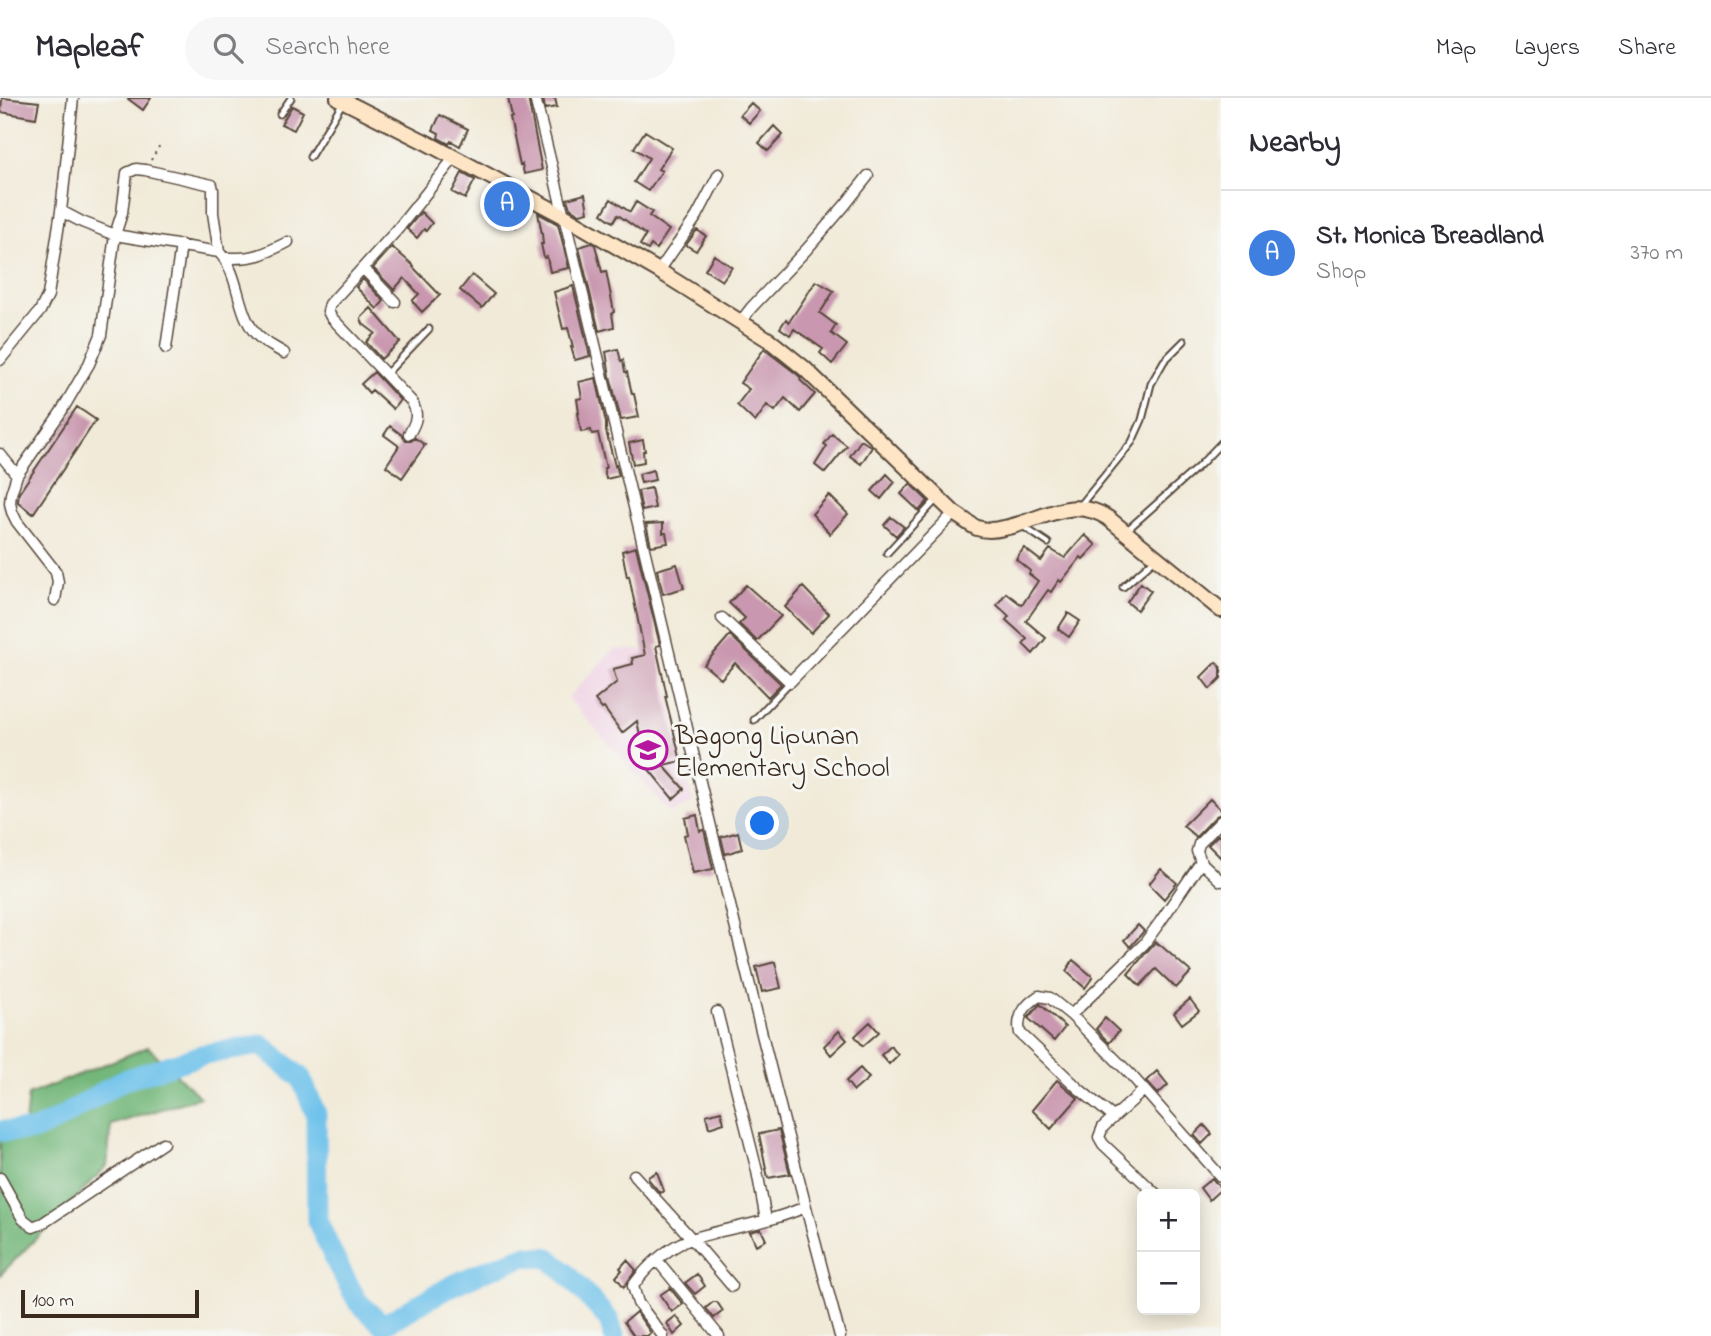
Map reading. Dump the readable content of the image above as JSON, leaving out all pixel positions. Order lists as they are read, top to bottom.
{
  "places": {
    "school or university": ["Bagong Lipunan Elementary School"]
  },
  "scale_bar": "100 m",
  "page": {
    "header": "Mapleaf",
    "search": "Search here",
    "nav": ["Map", "Layers", "Share"],
    "heading": "Nearby",
    "pins": "A",
    "list": [
      {
        "mark": "A",
        "name": "St. Monica Breadland",
        "note": "Shop",
        "value": "370 m"
      }
    ],
    "map_buttons": ["+", "−"],
    "scale": "100 m"
  }
}
